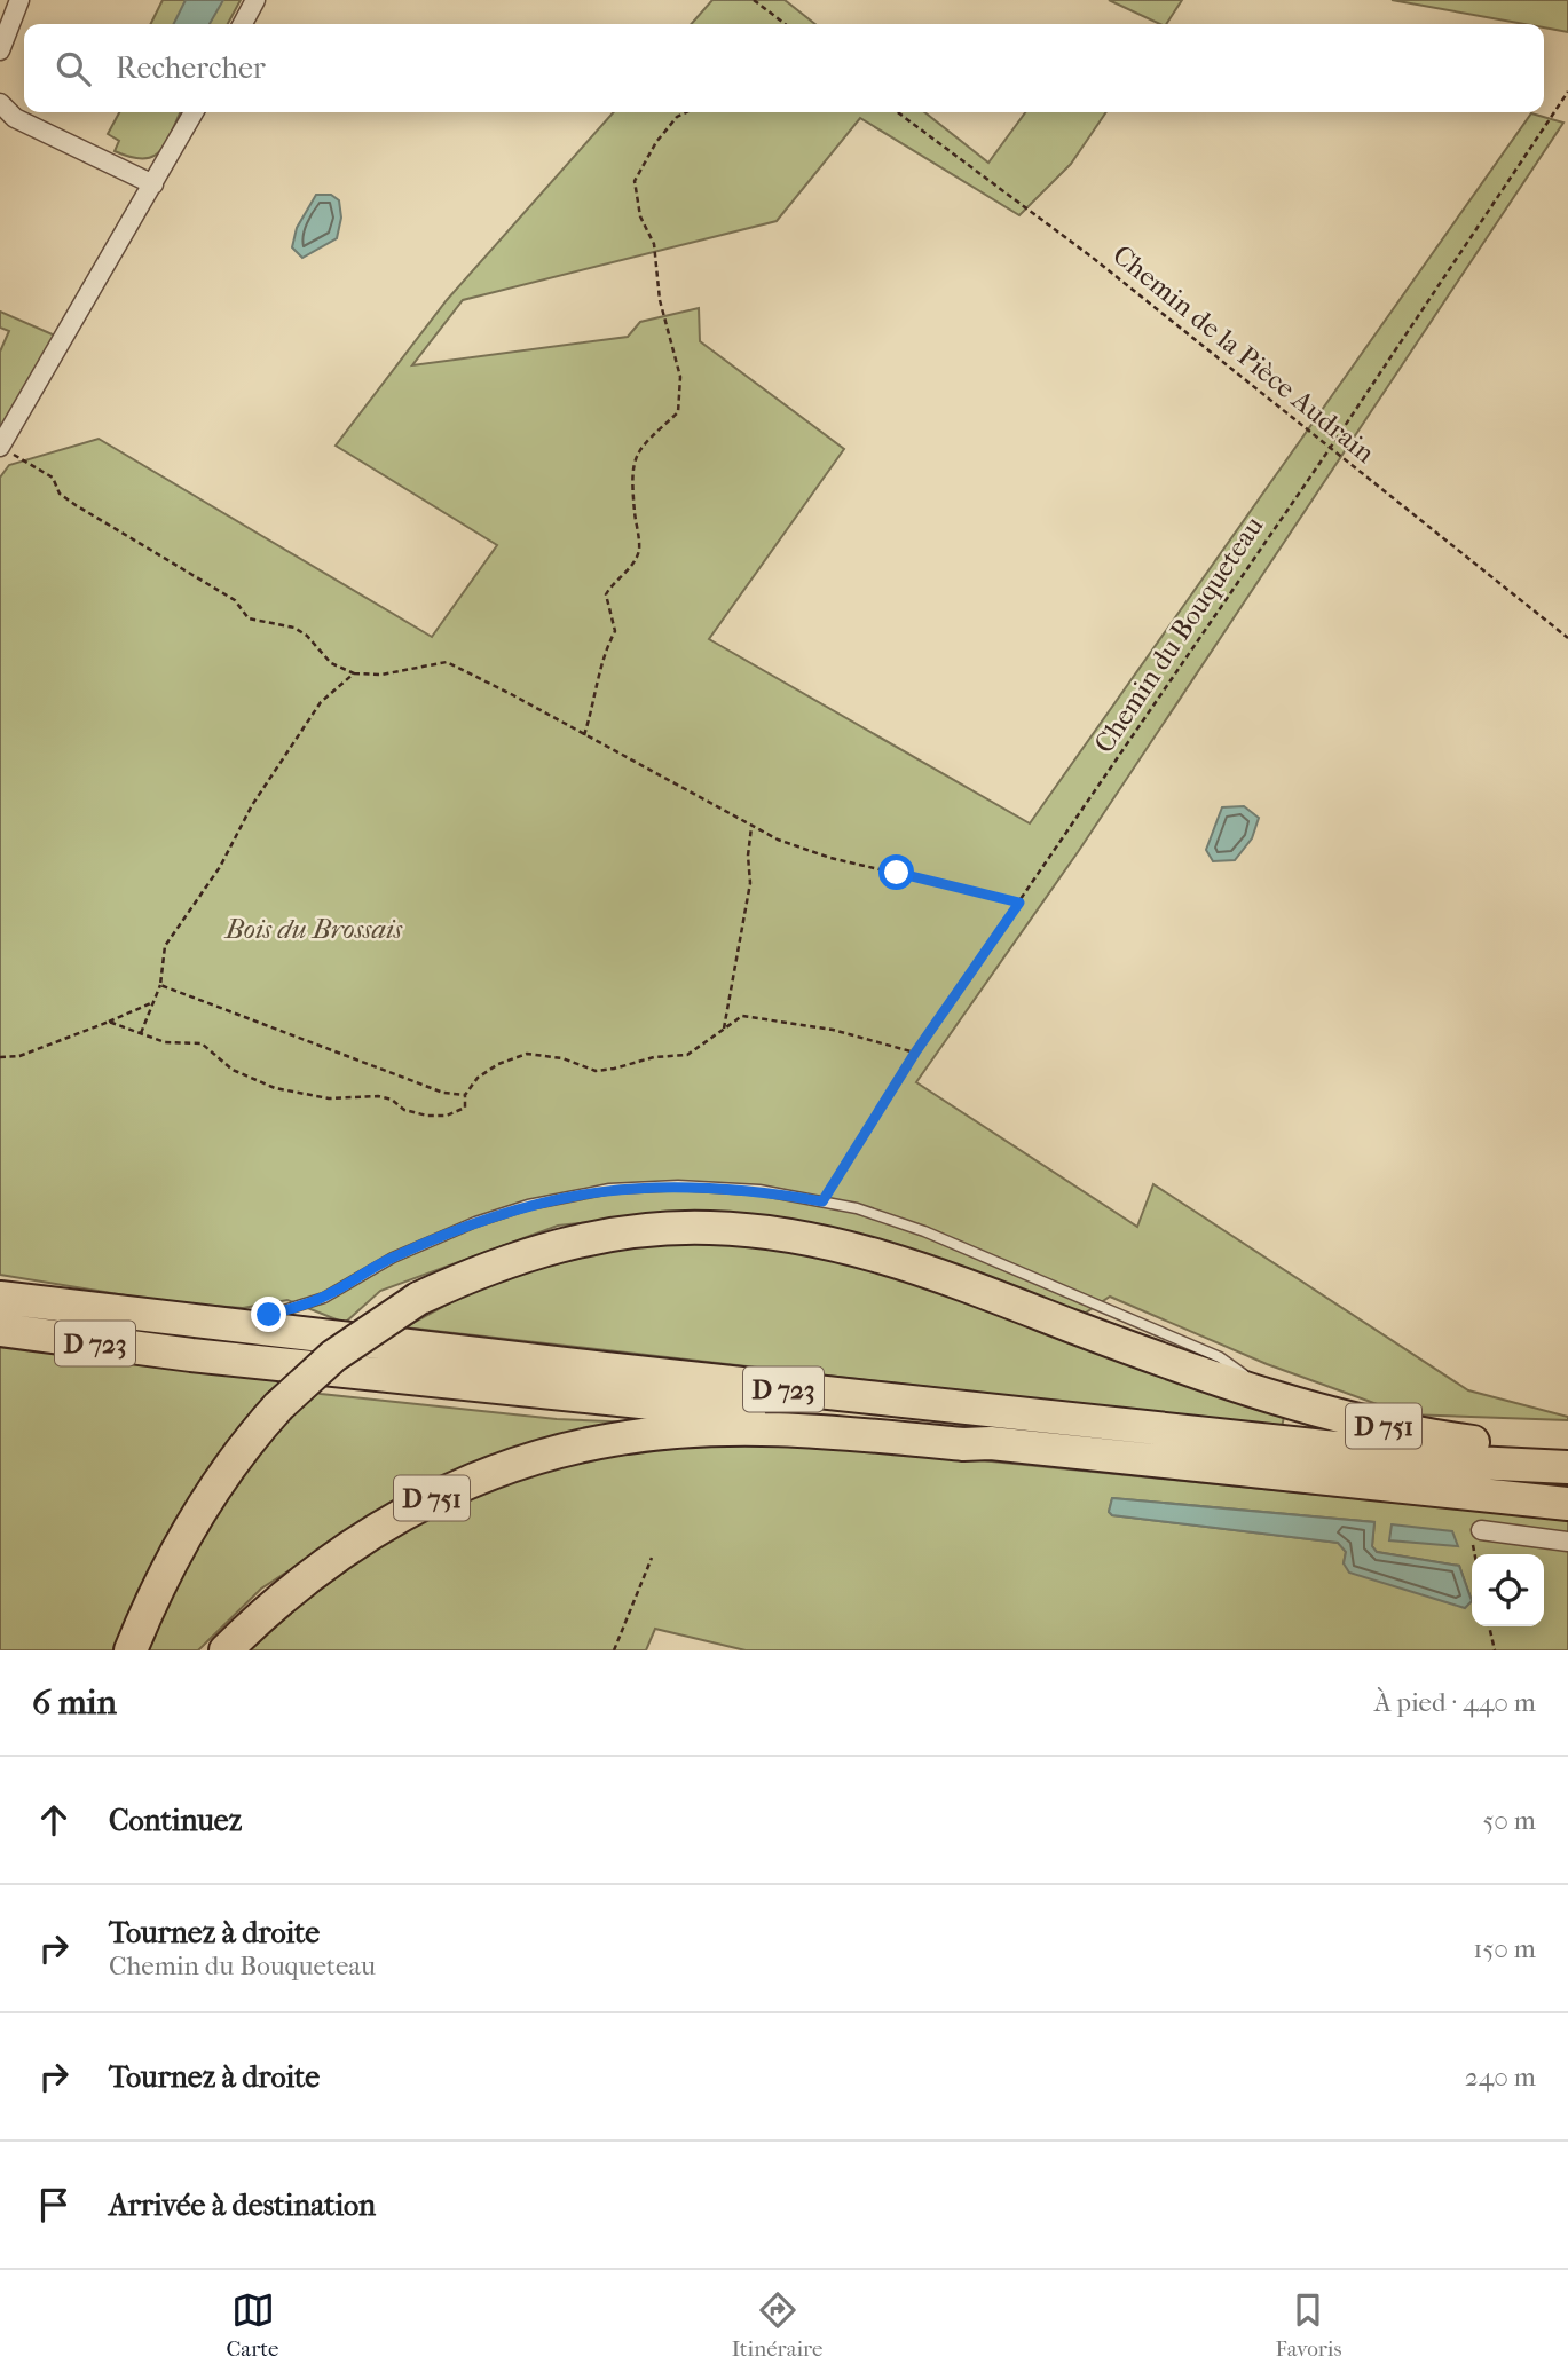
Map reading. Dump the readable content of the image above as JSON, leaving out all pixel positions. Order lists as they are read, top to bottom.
{
  "streets": {
    "highway": ["D 723", "D 751"],
    "path": ["Chemin de la Pièce Audrain", "Chemin du Bouqueteau"]
  },
  "crossings": [
    ["Chemin de la Pièce Audrain", "Chemin du Bouqueteau"],
    ["D 723", "D 751"]
  ],
  "parks": ["Bois du Brossais"],
  "page": {
    "search": "Rechercher",
    "heading": ["6 min", "À pied · 440 m"],
    "list": [
      ["Continuez", "50 m"],
      ["Tournez à droite", "Chemin du Bouqueteau", "150 m"],
      ["Tournez à droite", "240 m"],
      "Arrivée à destination"
    ],
    "nav": ["Carte", "Itinéraire", "Favoris"]
  }
}
